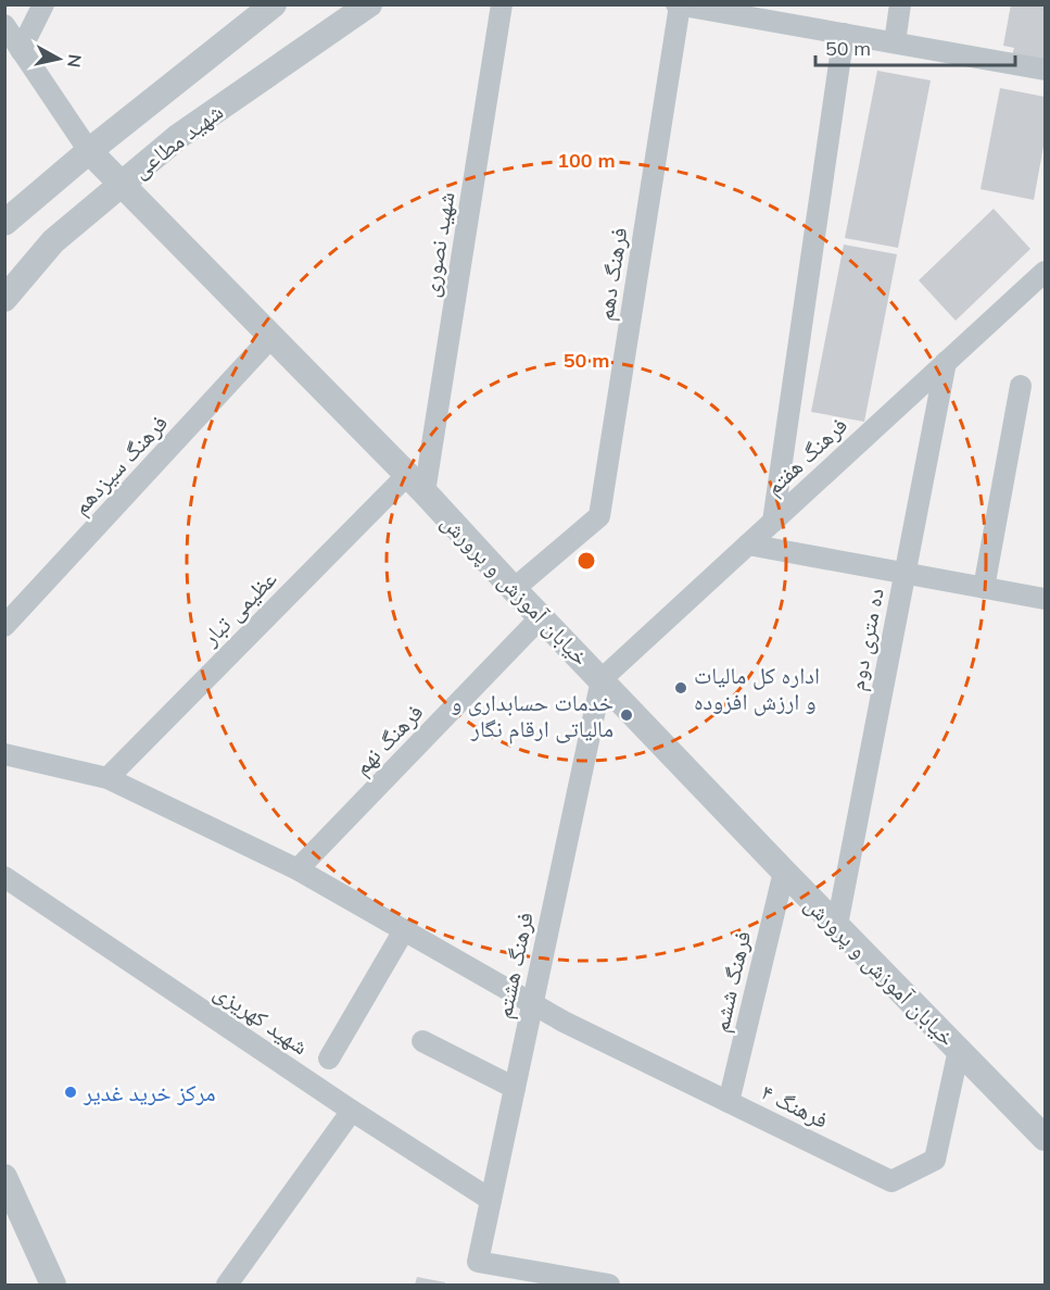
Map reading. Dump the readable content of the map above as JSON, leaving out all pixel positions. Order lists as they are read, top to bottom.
{
  "streets": {
    "street": [
      "شهید مطاعی",
      "شهید نصوری",
      "فرهنگ دهم",
      "فرهنگ هفتم",
      "فرهنگ سیزدهم",
      "خیابان آموزش و پرورش",
      "عظیمی تبار",
      "ده متری دوم",
      "فرهنگ نهم",
      "فرهنگ هشتم",
      "فرهنگ ششم",
      "شهید کهریزی",
      "فرهنگ ۴"
    ]
  },
  "crossings": [
    ["شهید مطاعی", "خیابان آموزش و پرورش"],
    ["شهید نصوری", "خیابان آموزش و پرورش"],
    ["شهید نصوری", "عظیمی تبار"],
    ["فرهنگ دهم", "خیابان آموزش و پرورش"],
    ["فرهنگ هفتم", "خیابان آموزش و پرورش"],
    ["فرهنگ هفتم", "ده متری دوم"],
    ["فرهنگ هفتم", "فرهنگ هشتم"],
    ["فرهنگ سیزدهم", "خیابان آموزش و پرورش"],
    ["خیابان آموزش و پرورش", "عظیمی تبار"],
    ["خیابان آموزش و پرورش", "ده متری دوم"],
    ["خیابان آموزش و پرورش", "فرهنگ نهم"],
    ["خیابان آموزش و پرورش", "فرهنگ هشتم"],
    ["خیابان آموزش و پرورش", "فرهنگ ششم"],
    ["خیابان آموزش و پرورش", "فرهنگ ۴"],
    ["عظیمی تبار", "فرهنگ ۴"],
    ["فرهنگ نهم", "فرهنگ ۴"],
    ["فرهنگ هشتم", "شهید کهریزی"],
    ["فرهنگ هشتم", "فرهنگ ۴"],
    ["فرهنگ ششم", "فرهنگ ۴"]
  ],
  "places": ["اداره کل مالیات و ارزش افزوده", "خدمات حسابداری و مالیاتی ارقام نگار", "مرکز خرید غدیر"],
  "scale_bar": "50 m",
  "north": "right",
  "rings": ["100 m", "50 m"]
}
